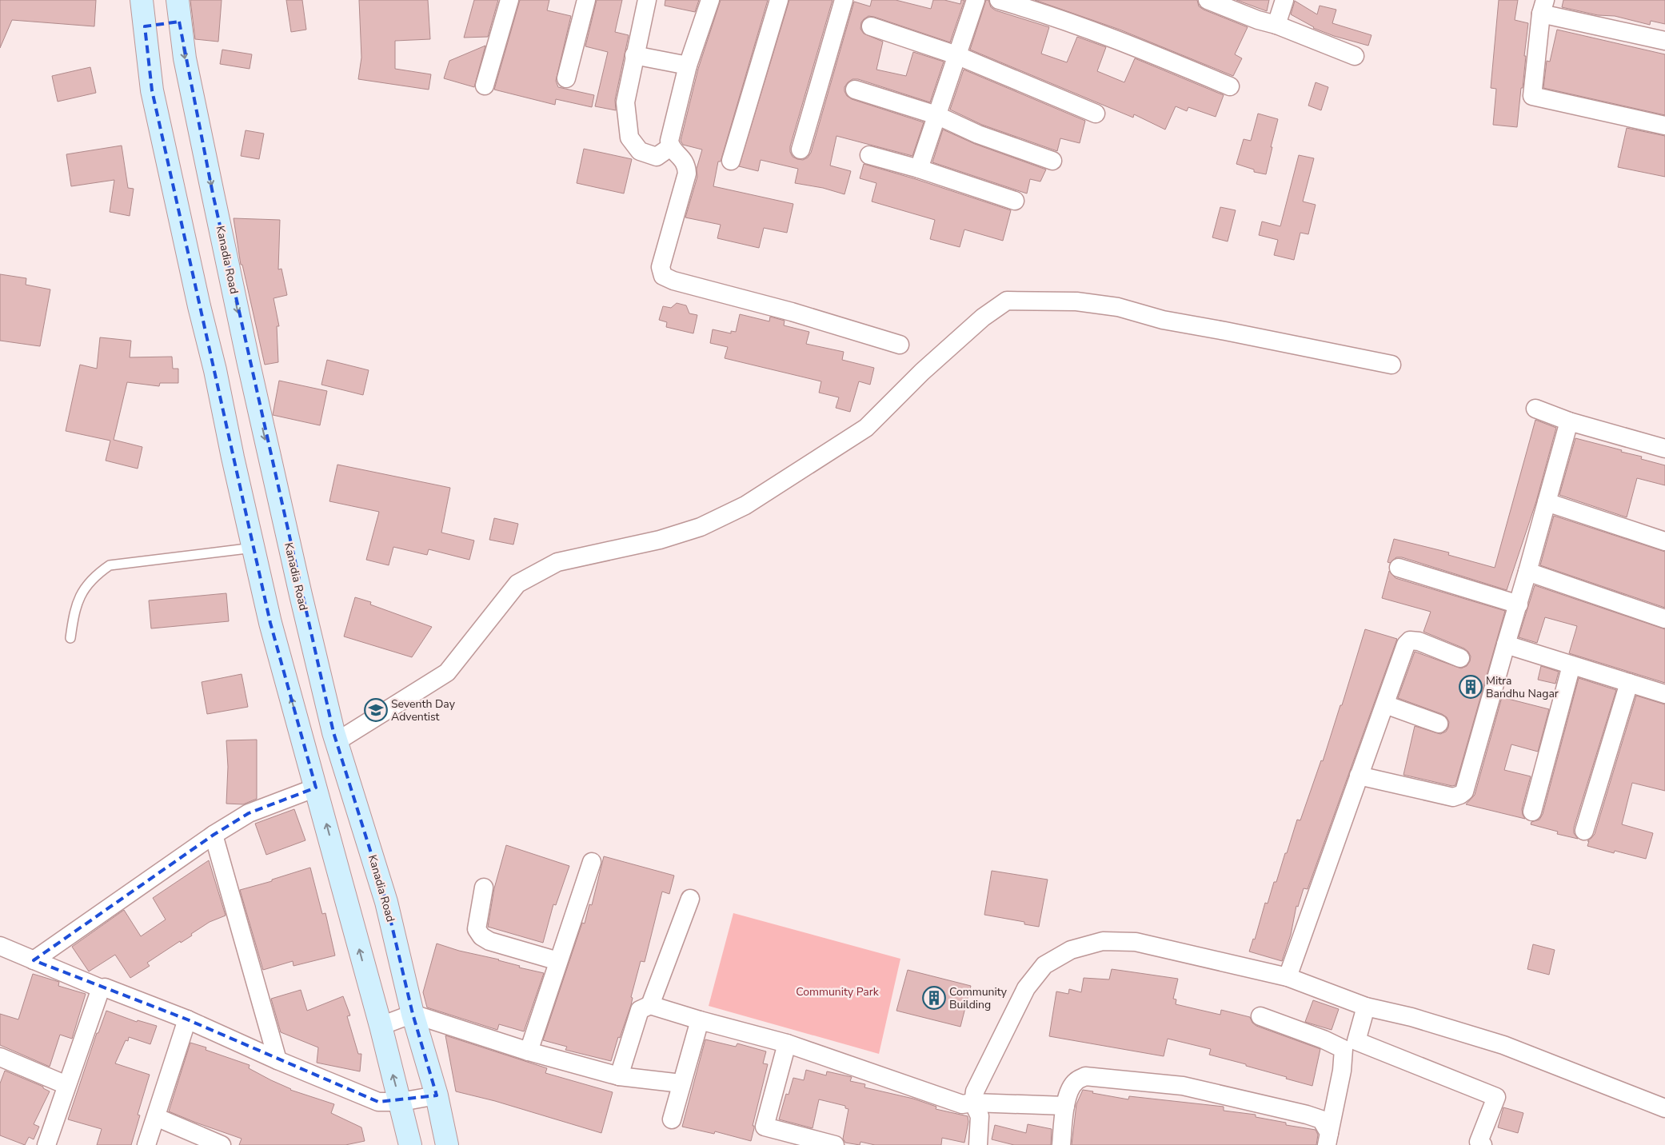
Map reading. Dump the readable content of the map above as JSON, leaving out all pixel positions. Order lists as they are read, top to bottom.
{
  "streets": {
    "main road": ["Kanadia Road"]
  },
  "parks": ["Community Park"],
  "places": {
    "building": ["Mitra Bandhu Nagar", "Community Building"],
    "school or university": ["Seventh Day Adventist"]
  }
}
